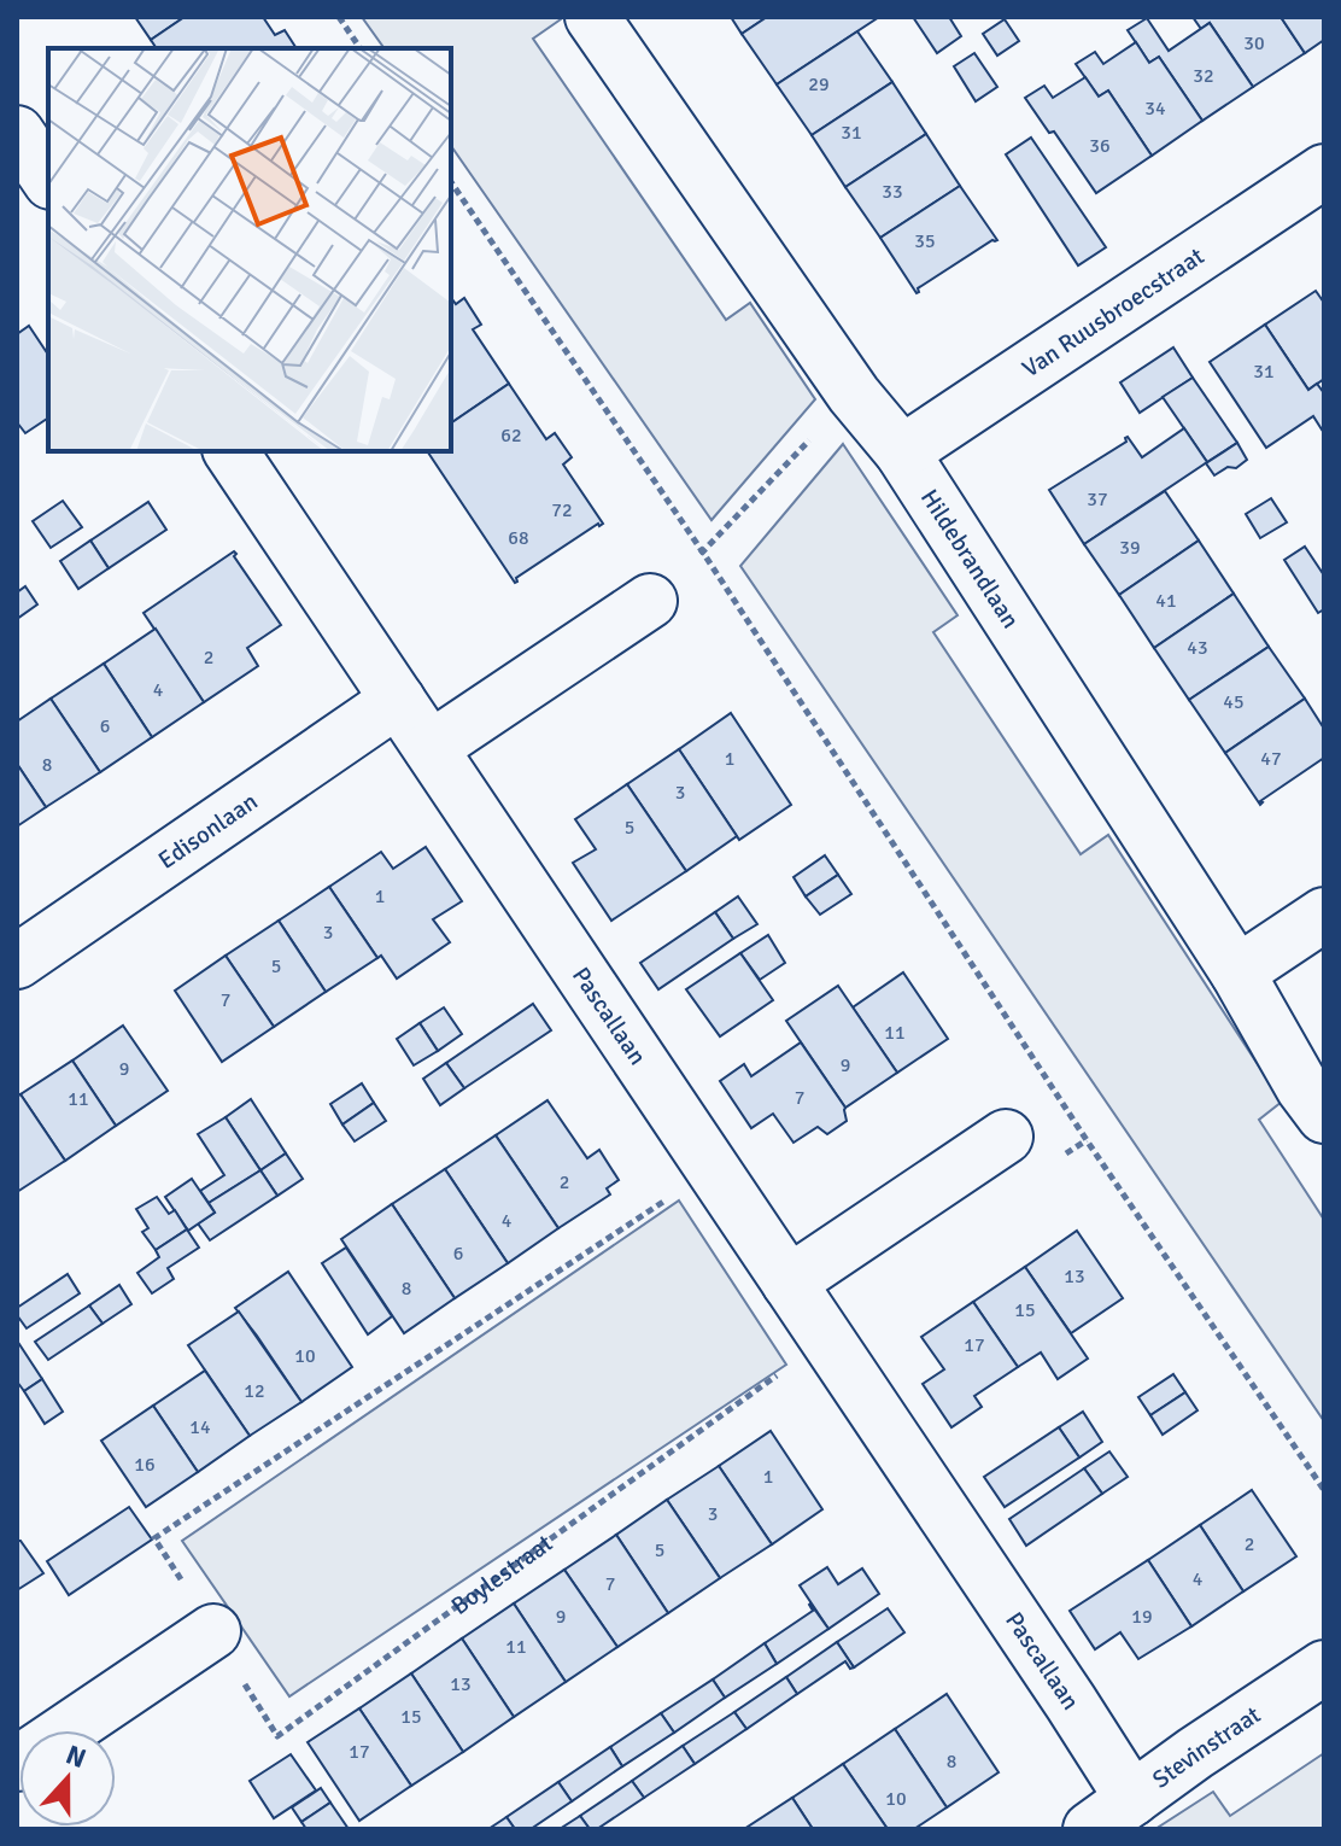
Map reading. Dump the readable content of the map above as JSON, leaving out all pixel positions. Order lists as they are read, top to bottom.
{
  "streets": {
    "street": [
      "Van Ruusbroecstraat",
      "Hildebrandlaan",
      "Edisonlaan",
      "Pascallaan",
      "Stevinstraat"
    ],
    "path": ["Boylestraat"]
  },
  "crossings": [
    ["Van Ruusbroecstraat", "Hildebrandlaan"],
    ["Edisonlaan", "Pascallaan"],
    ["Pascallaan", "Boylestraat"],
    ["Pascallaan", "Stevinstraat"]
  ],
  "house_numbers": [
    "30",
    "32",
    "29",
    "34",
    "31",
    "36",
    "33",
    "35",
    "31",
    "62",
    "37",
    "72",
    "68",
    "39",
    "41",
    "43",
    "2",
    "4",
    "45",
    "6",
    "1",
    "47",
    "8",
    "3",
    "5",
    "1",
    "3",
    "5",
    "7",
    "11",
    "9",
    "9",
    "7",
    "11",
    "2",
    "4",
    "6",
    "13",
    "8",
    "15",
    "17",
    "10",
    "12",
    "14",
    "16",
    "1",
    "3",
    "2",
    "5",
    "4",
    "7",
    "9",
    "19",
    "11",
    "13",
    "15",
    "17",
    "8",
    "10"
  ],
  "north": "top"
}
